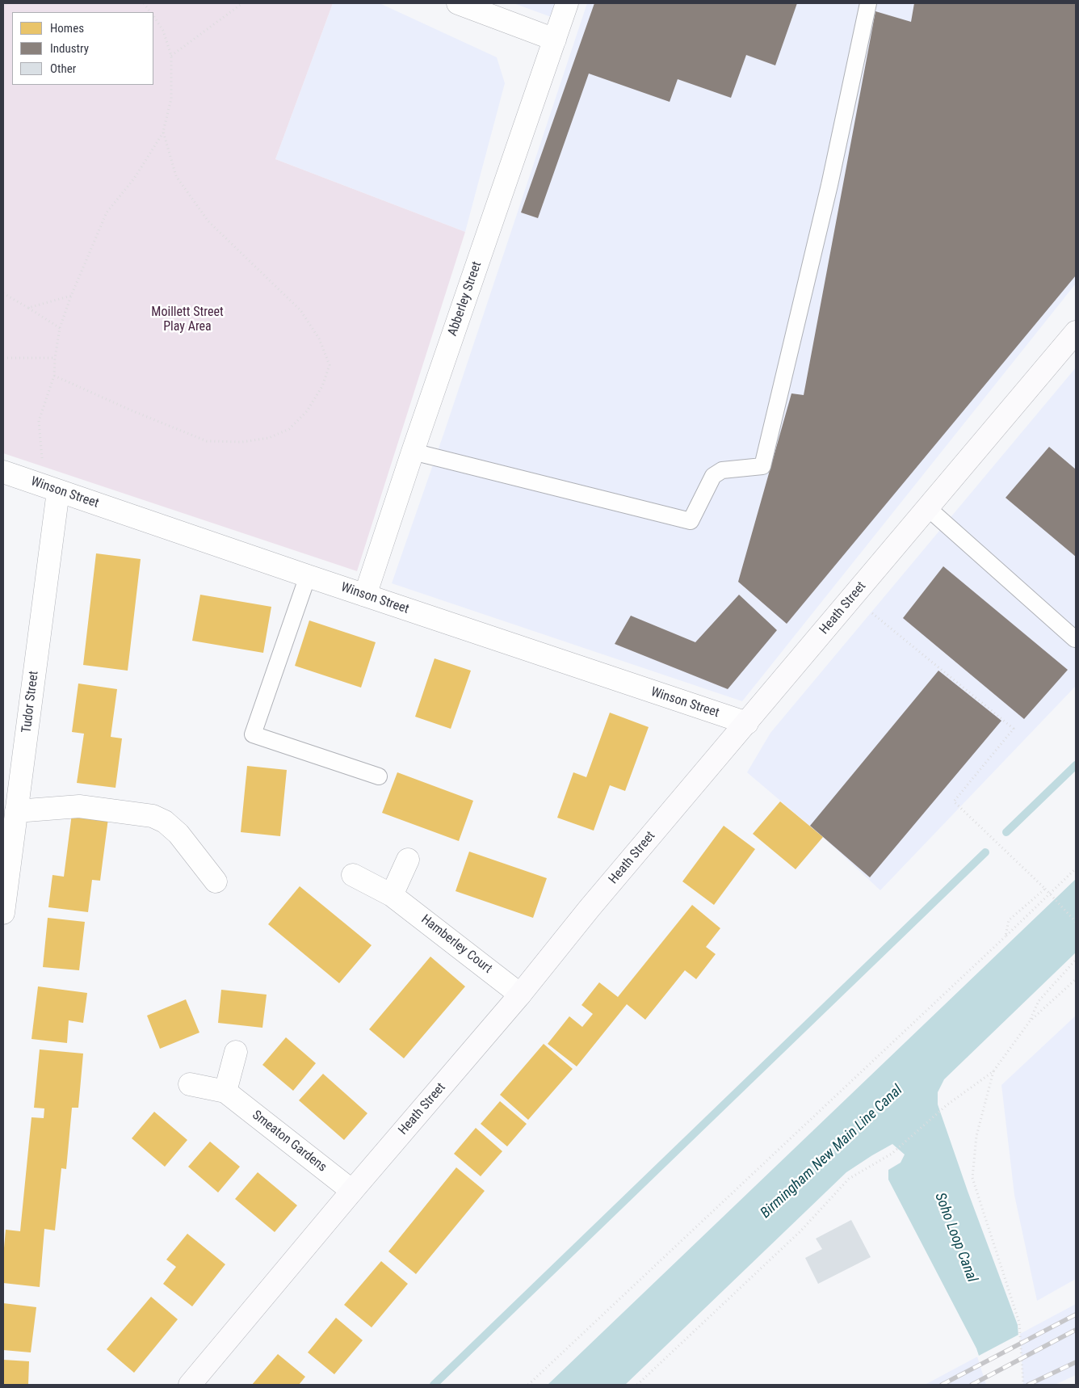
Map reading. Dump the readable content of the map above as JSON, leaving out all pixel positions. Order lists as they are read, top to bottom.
{
  "streets": {
    "main road": ["Heath Street"],
    "street": [
      "Abberley Street",
      "Winson Street",
      "Tudor Street",
      "Hamberley Court",
      "Smeaton Gardens"
    ]
  },
  "crossings": [
    ["Abberley Street", "Winson Street"],
    ["Winson Street", "Heath Street"],
    ["Winson Street", "Tudor Street"],
    ["Heath Street", "Hamberley Court"],
    ["Heath Street", "Smeaton Gardens"]
  ],
  "water": ["Birmingham New Main Line Canal", "Soho Loop Canal"],
  "parks": ["Moillett Street Play Area"],
  "legend": ["Homes", "Industry", "Other"]
}
